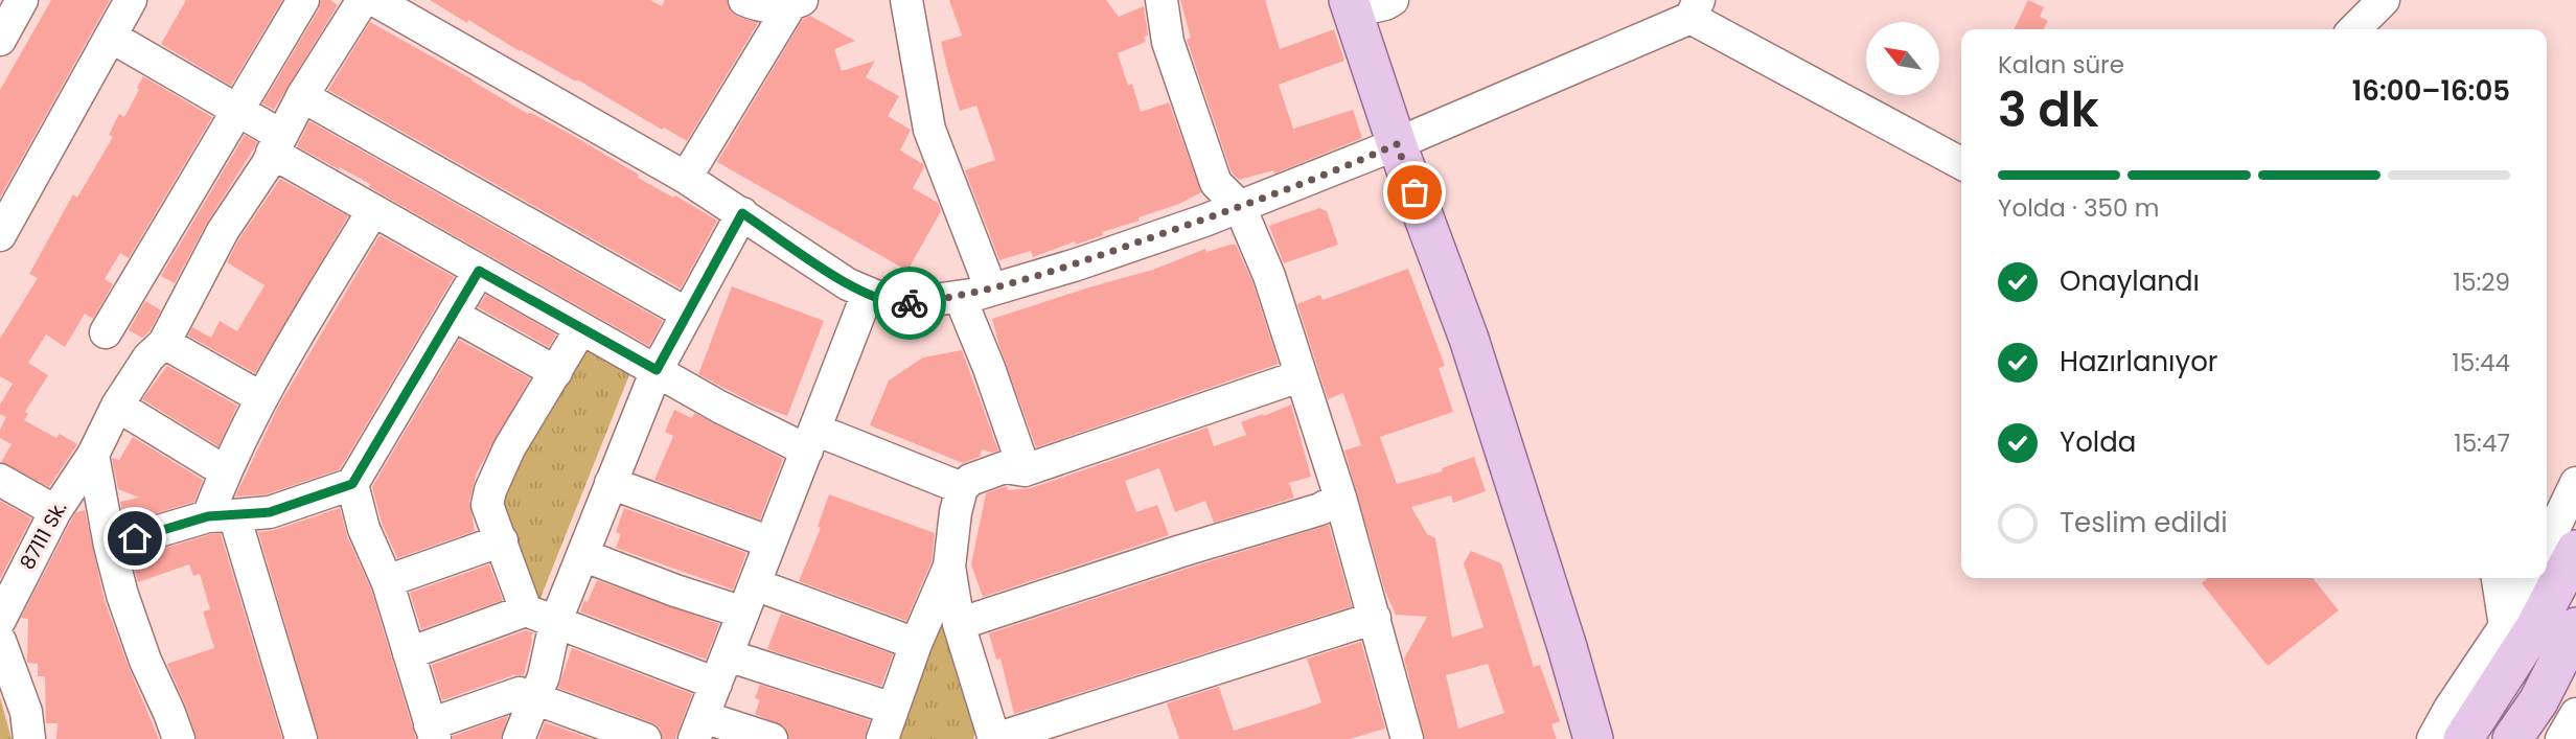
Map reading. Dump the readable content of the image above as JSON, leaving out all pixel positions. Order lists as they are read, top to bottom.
{
  "streets": {
    "street": ["87111 Sk."]
  },
  "north": "top left",
  "page": {
    "heading": ["3 dk", "Kalan süre", "16:00–16:05"],
    "bar": "Yolda · 350 m",
    "list": [
      ["Onaylandı", "15:29"],
      ["Hazırlanıyor", "15:44"],
      ["Yolda", "15:47"],
      "Teslim edildi"
    ]
  }
}
